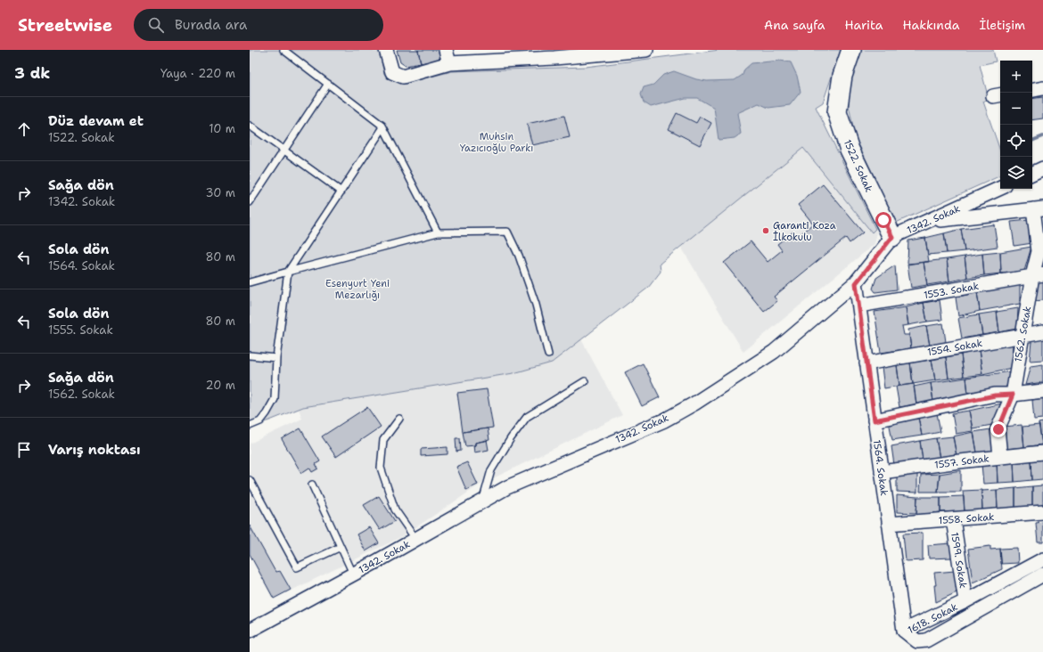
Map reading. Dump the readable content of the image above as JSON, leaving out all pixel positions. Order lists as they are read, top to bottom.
{
  "streets": {
    "street": [
      "1522. Sokak",
      "1342. Sokak",
      "1553. Sokak",
      "1562. Sokak",
      "1554. Sokak",
      "1557. Sokak",
      "1564. Sokak",
      "1558. Sokak",
      "1599. Sokak",
      "1618. Sokak"
    ]
  },
  "crossings": [
    ["1522. Sokak", "1342. Sokak"],
    ["1342. Sokak", "1564. Sokak"],
    ["1553. Sokak", "1562. Sokak"],
    ["1553. Sokak", "1564. Sokak"],
    ["1562. Sokak", "1554. Sokak"],
    ["1562. Sokak", "1557. Sokak"],
    ["1554. Sokak", "1564. Sokak"],
    ["1557. Sokak", "1564. Sokak"],
    ["1564. Sokak", "1558. Sokak"],
    ["1564. Sokak", "1618. Sokak"],
    ["1558. Sokak", "1599. Sokak"],
    ["1599. Sokak", "1618. Sokak"]
  ],
  "parks": ["Muhsin Yazıcıoğlu Parkı", "Esenyurt Yeni Mezarlığı"],
  "places": ["Garanti Koza İlkokulu"],
  "page": {
    "header": "Streetwise",
    "search": "Burada ara",
    "nav": [
      "Ana sayfa",
      "Harita",
      "Hakkında",
      "İletişim"
    ],
    "heading": ["3 dk", "Yaya · 220 m"],
    "map_buttons": ["+", "−"],
    "list": [
      ["Düz devam et", "1522. Sokak", "10 m"],
      ["Sağa dön", "1342. Sokak", "30 m"],
      ["Sola dön", "1564. Sokak", "80 m"],
      ["Sola dön", "1555. Sokak", "80 m"],
      ["Sağa dön", "1562. Sokak", "20 m"],
      "Varış noktası"
    ]
  }
}
